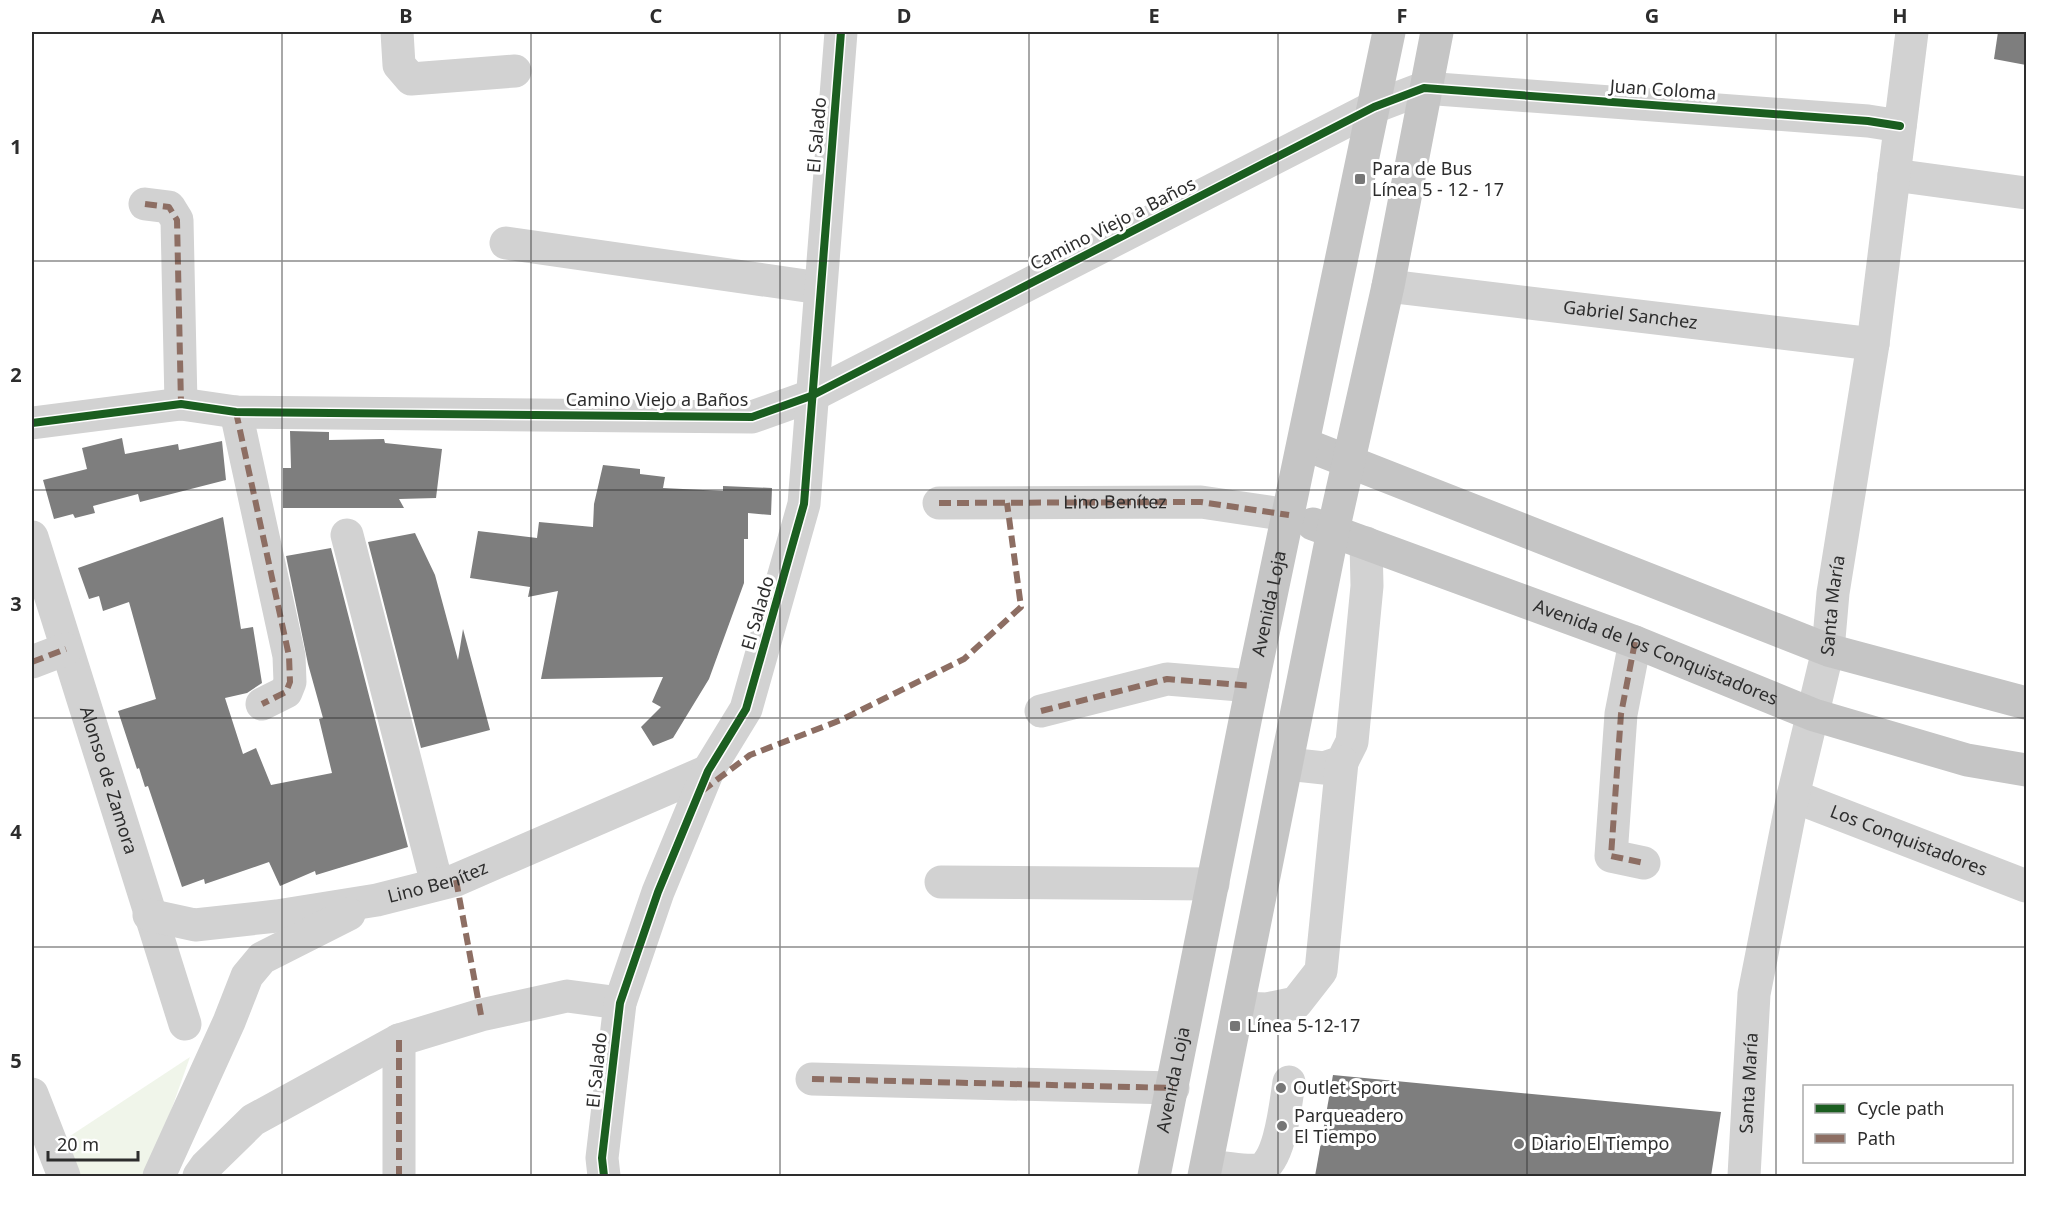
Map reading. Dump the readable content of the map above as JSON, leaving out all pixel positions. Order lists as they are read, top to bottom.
{
  "streets": {
    "main road": ["Avenida Loja", "Avenida de los Conquistadores"],
    "street": [
      "Juan Coloma",
      "El Salado",
      "Camino Viejo a Baños",
      "Gabriel Sanchez",
      "Lino Benítez",
      "Santa María",
      "Alonso de Zamora",
      "Los Conquistadores"
    ]
  },
  "crossings": [
    ["Juan Coloma", "Camino Viejo a Baños"],
    ["Juan Coloma", "Santa María"],
    ["El Salado", "Camino Viejo a Baños"],
    ["El Salado", "Lino Benítez"],
    ["Camino Viejo a Baños", "Avenida Loja"],
    ["Gabriel Sanchez", "Santa María"],
    ["Lino Benítez", "Avenida Loja"],
    ["Lino Benítez", "Avenida de los Conquistadores"],
    ["Lino Benítez", "Alonso de Zamora"],
    ["Avenida Loja", "Avenida de los Conquistadores"],
    ["Santa María", "Avenida de los Conquistadores"],
    ["Santa María", "Los Conquistadores"]
  ],
  "places": {
    "transit": ["Para de Bus Línea 5 - 12 - 17", "Línea 5-12-17"],
    "other": ["Outlet Sport", "Parqueadero El Tiempo", "Diario El Tiempo"]
  },
  "legend": ["Cycle path", "Path"],
  "scale_bar": "20 m",
  "grid": {
    "columns": [
      "A",
      "B",
      "C",
      "D",
      "E",
      "F",
      "G",
      "H"
    ],
    "rows": [
      "1",
      "2",
      "3",
      "4",
      "5"
    ]
  }
}
